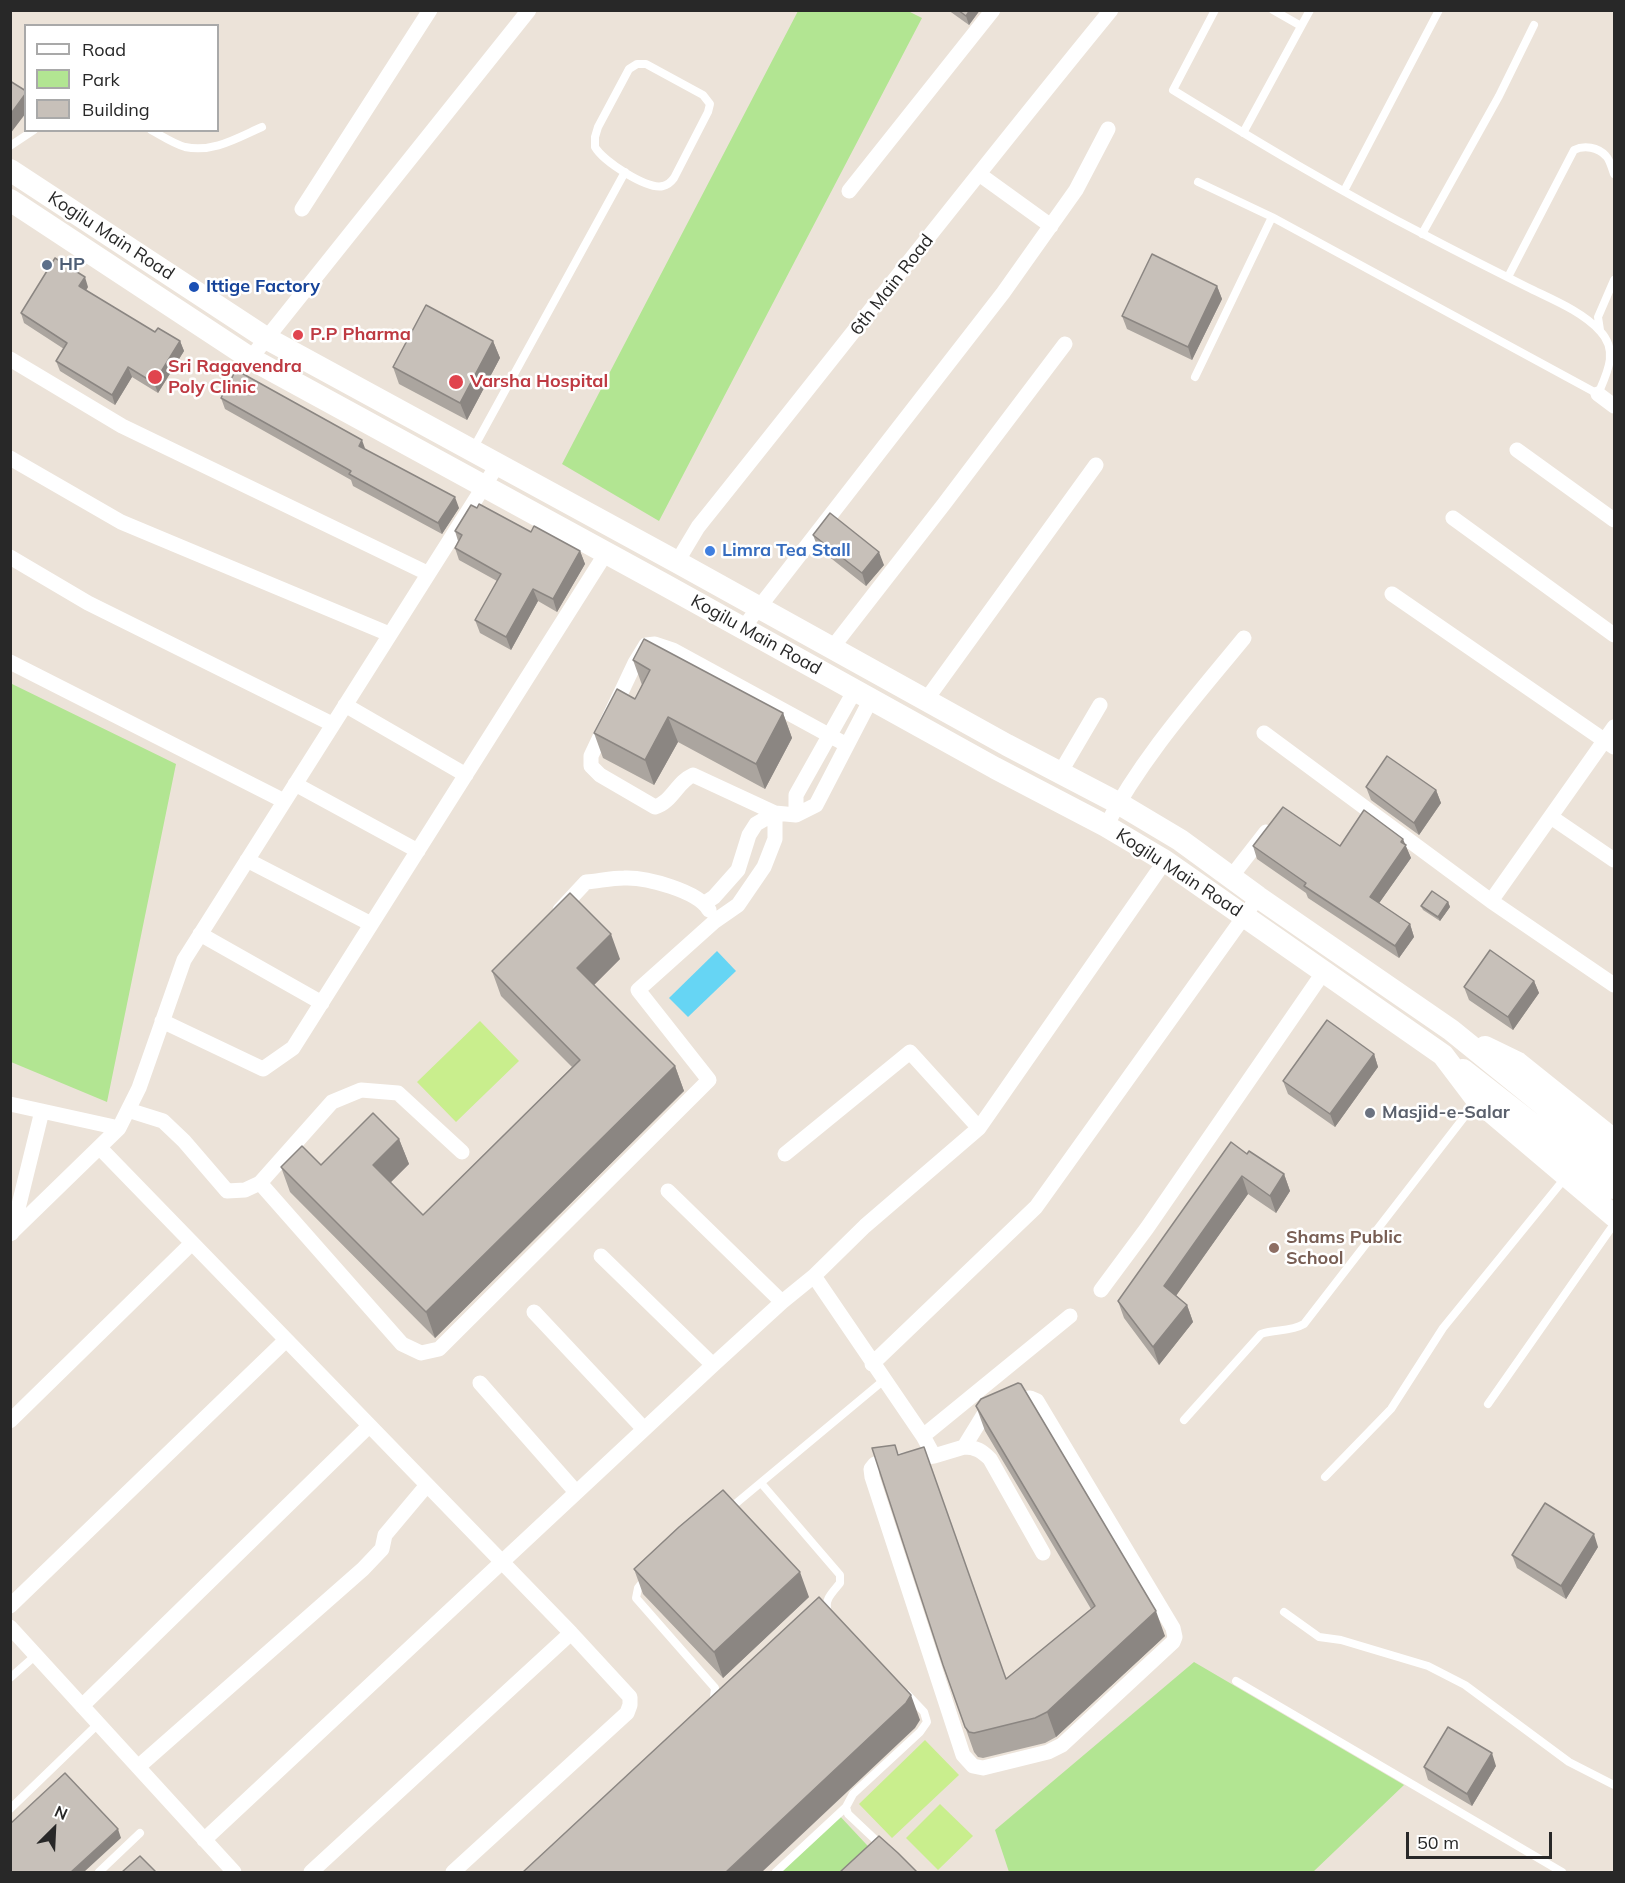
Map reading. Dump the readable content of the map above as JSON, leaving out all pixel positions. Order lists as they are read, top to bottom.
{
  "streets": {
    "main road": ["Kogilu Main Road"],
    "street": ["6th Main Road"]
  },
  "crossings": [
    ["Kogilu Main Road", "6th Main Road"]
  ],
  "places": [
    "HP",
    "Ittige Factory",
    "P.P Pharma",
    "Sri Ragavendra Poly Clinic",
    "Varsha Hospital",
    "Limra Tea Stall",
    "Masjid-e-Salar",
    "Shams Public School"
  ],
  "legend": ["Road", "Park", "Building"],
  "scale_bar": "50 m",
  "north": "top right"
}
